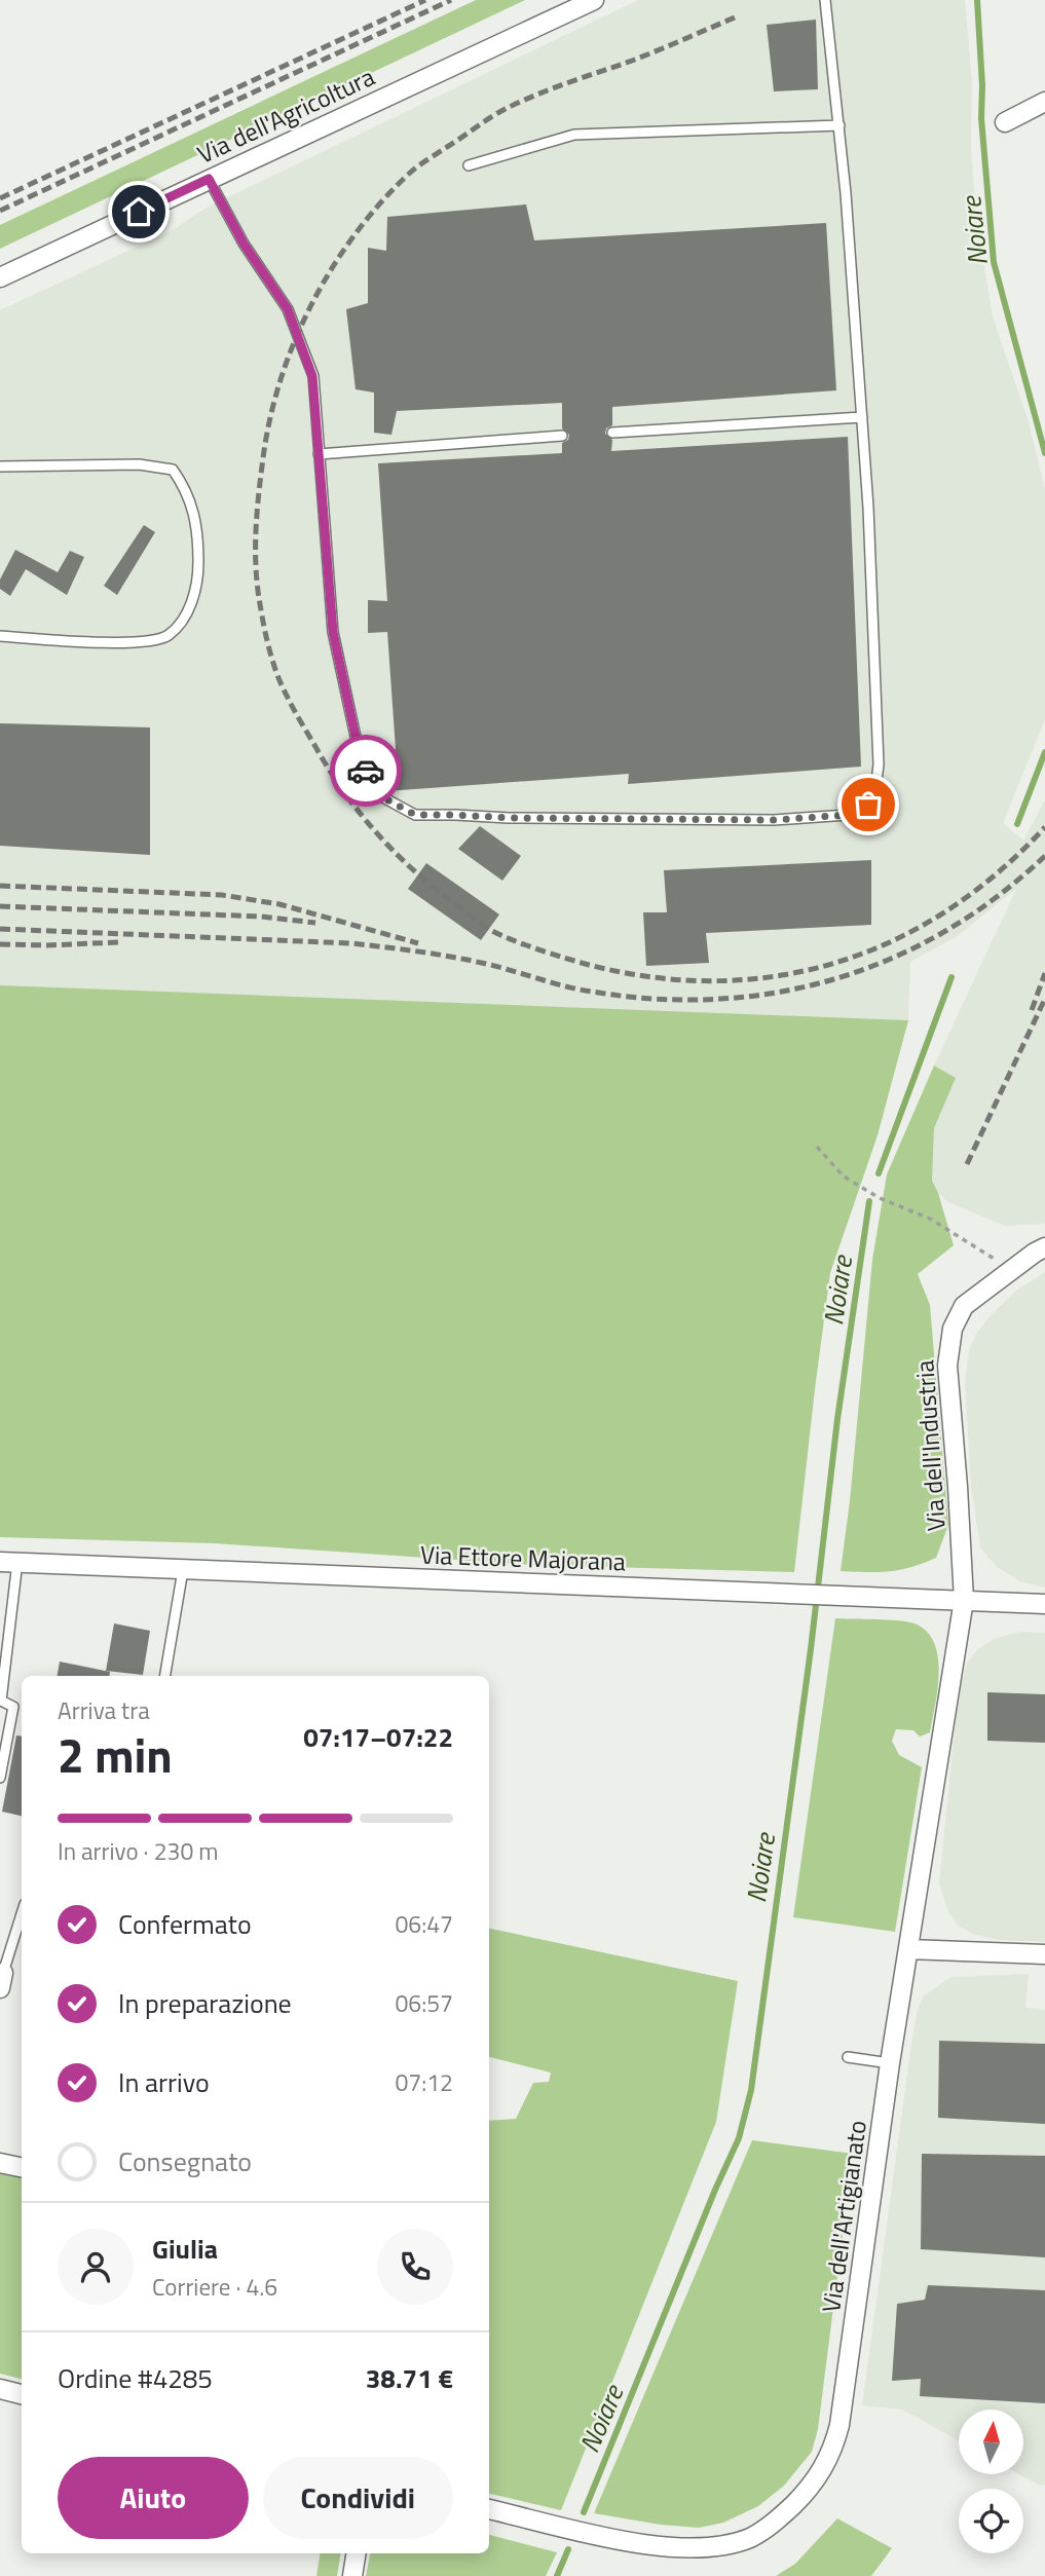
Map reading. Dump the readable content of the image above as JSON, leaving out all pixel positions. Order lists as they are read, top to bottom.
{
  "streets": {
    "street": [
      "Via dell'Agricoltura",
      "Via dell'Industria",
      "Via Ettore Majorana",
      "Via dell'Artigianato"
    ]
  },
  "crossings": [
    ["Via dell'Industria", "Via Ettore Majorana"],
    ["Via dell'Industria", "Via dell'Artigianato"],
    ["Via Ettore Majorana", "Via dell'Artigianato"]
  ],
  "water": ["Noiare"],
  "north": "top",
  "page": {
    "heading": ["2 min", "Arriva tra", "07:17–07:22"],
    "panel": [
      "Giulia",
      "Corriere · 4.6",
      "Ordine #4285",
      "38.71 €"
    ],
    "bar": "In arrivo · 230 m",
    "list": [
      ["Confermato", "06:47"],
      ["In preparazione", "06:57"],
      ["In arrivo", "07:12"],
      "Consegnato"
    ],
    "buttons": ["Aiuto", "Condividi"]
  }
}
